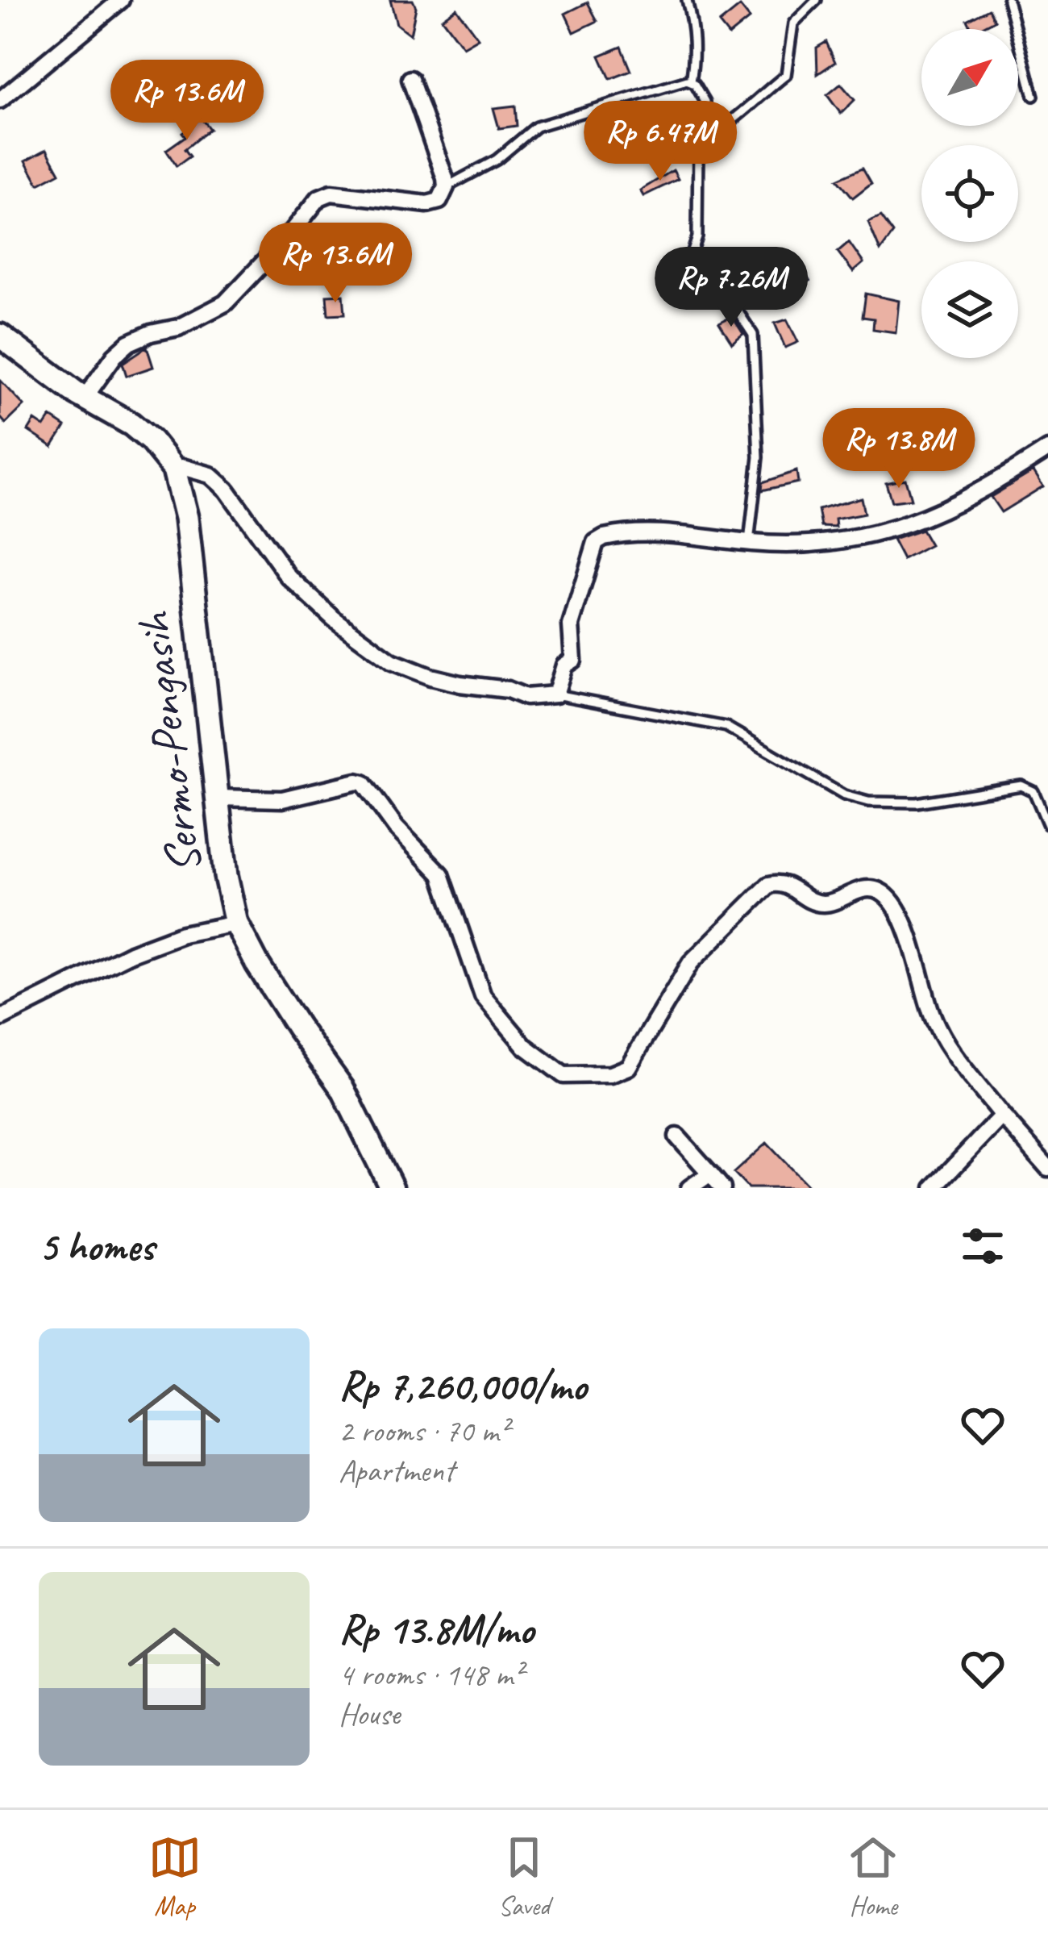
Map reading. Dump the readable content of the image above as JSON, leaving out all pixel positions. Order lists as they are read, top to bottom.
{
  "streets": {
    "main road": ["Sermo-Pengasih"]
  },
  "north": "top right",
  "page": {
    "price": [
      "Rp 13.6M",
      "Rp 6.47M",
      "Rp 13.6M",
      "Rp 7.26M",
      "Rp 13.8M"
    ],
    "heading": "5 homes",
    "list": [
      {
        "name": "Rp 7,260,000/mo",
        "note": "2 rooms · 70 m² · Apartment"
      },
      {
        "name": "Rp 13.8M/mo",
        "note": "4 rooms · 148 m² · House"
      }
    ],
    "tabs": ["Map", "Saved", "Home"]
  }
}
